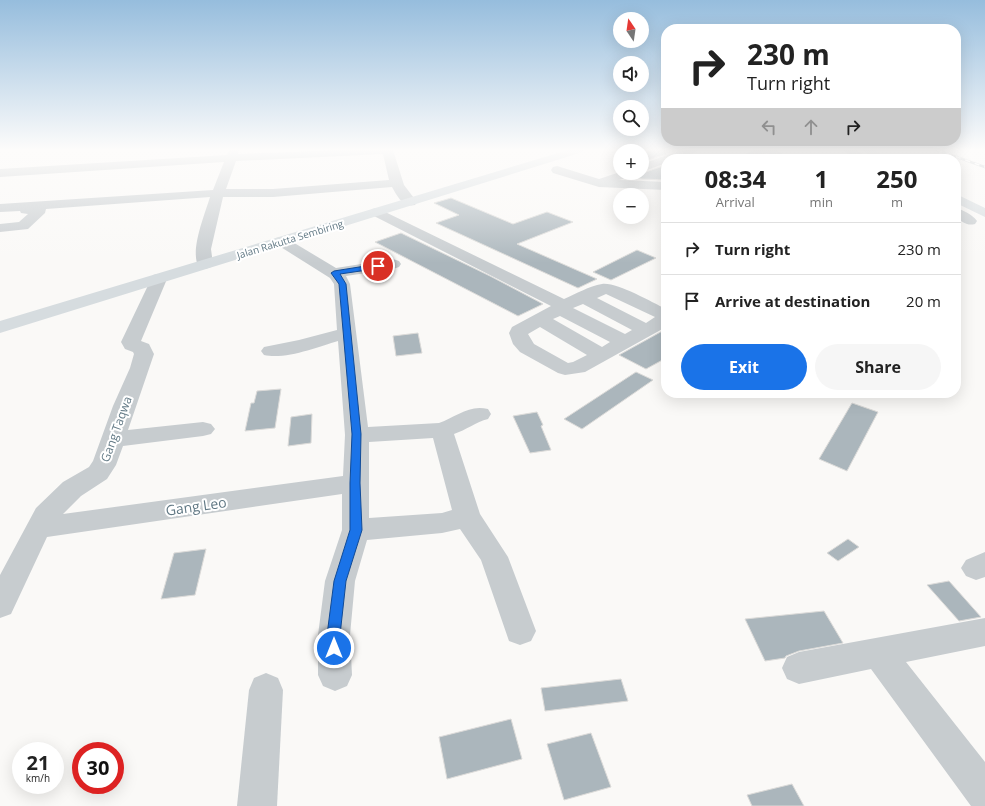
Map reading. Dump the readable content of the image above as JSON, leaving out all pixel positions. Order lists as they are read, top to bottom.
{
  "streets": {
    "main road": ["Jalan Rakutta Sembiring"],
    "street": ["Gang Taqwa", "Gang Leo"]
  },
  "crossings": [
    ["Jalan Rakutta Sembiring", "Gang Taqwa"],
    ["Gang Taqwa", "Gang Leo"]
  ],
  "north": "top",
  "page": {
    "map_buttons": ["+", "−"],
    "turn": ["230 m", "Turn right"],
    "eta": [
      "08:34",
      "Arrival",
      "1",
      "min",
      "250",
      "m"
    ],
    "list": [
      {
        "name": "Turn right",
        "value": "230 m"
      },
      {
        "name": "Arrive at destination",
        "value": "20 m"
      }
    ],
    "buttons": ["Exit", "Share"],
    "speed": "21 km/h",
    "limit": "30"
  }
}
